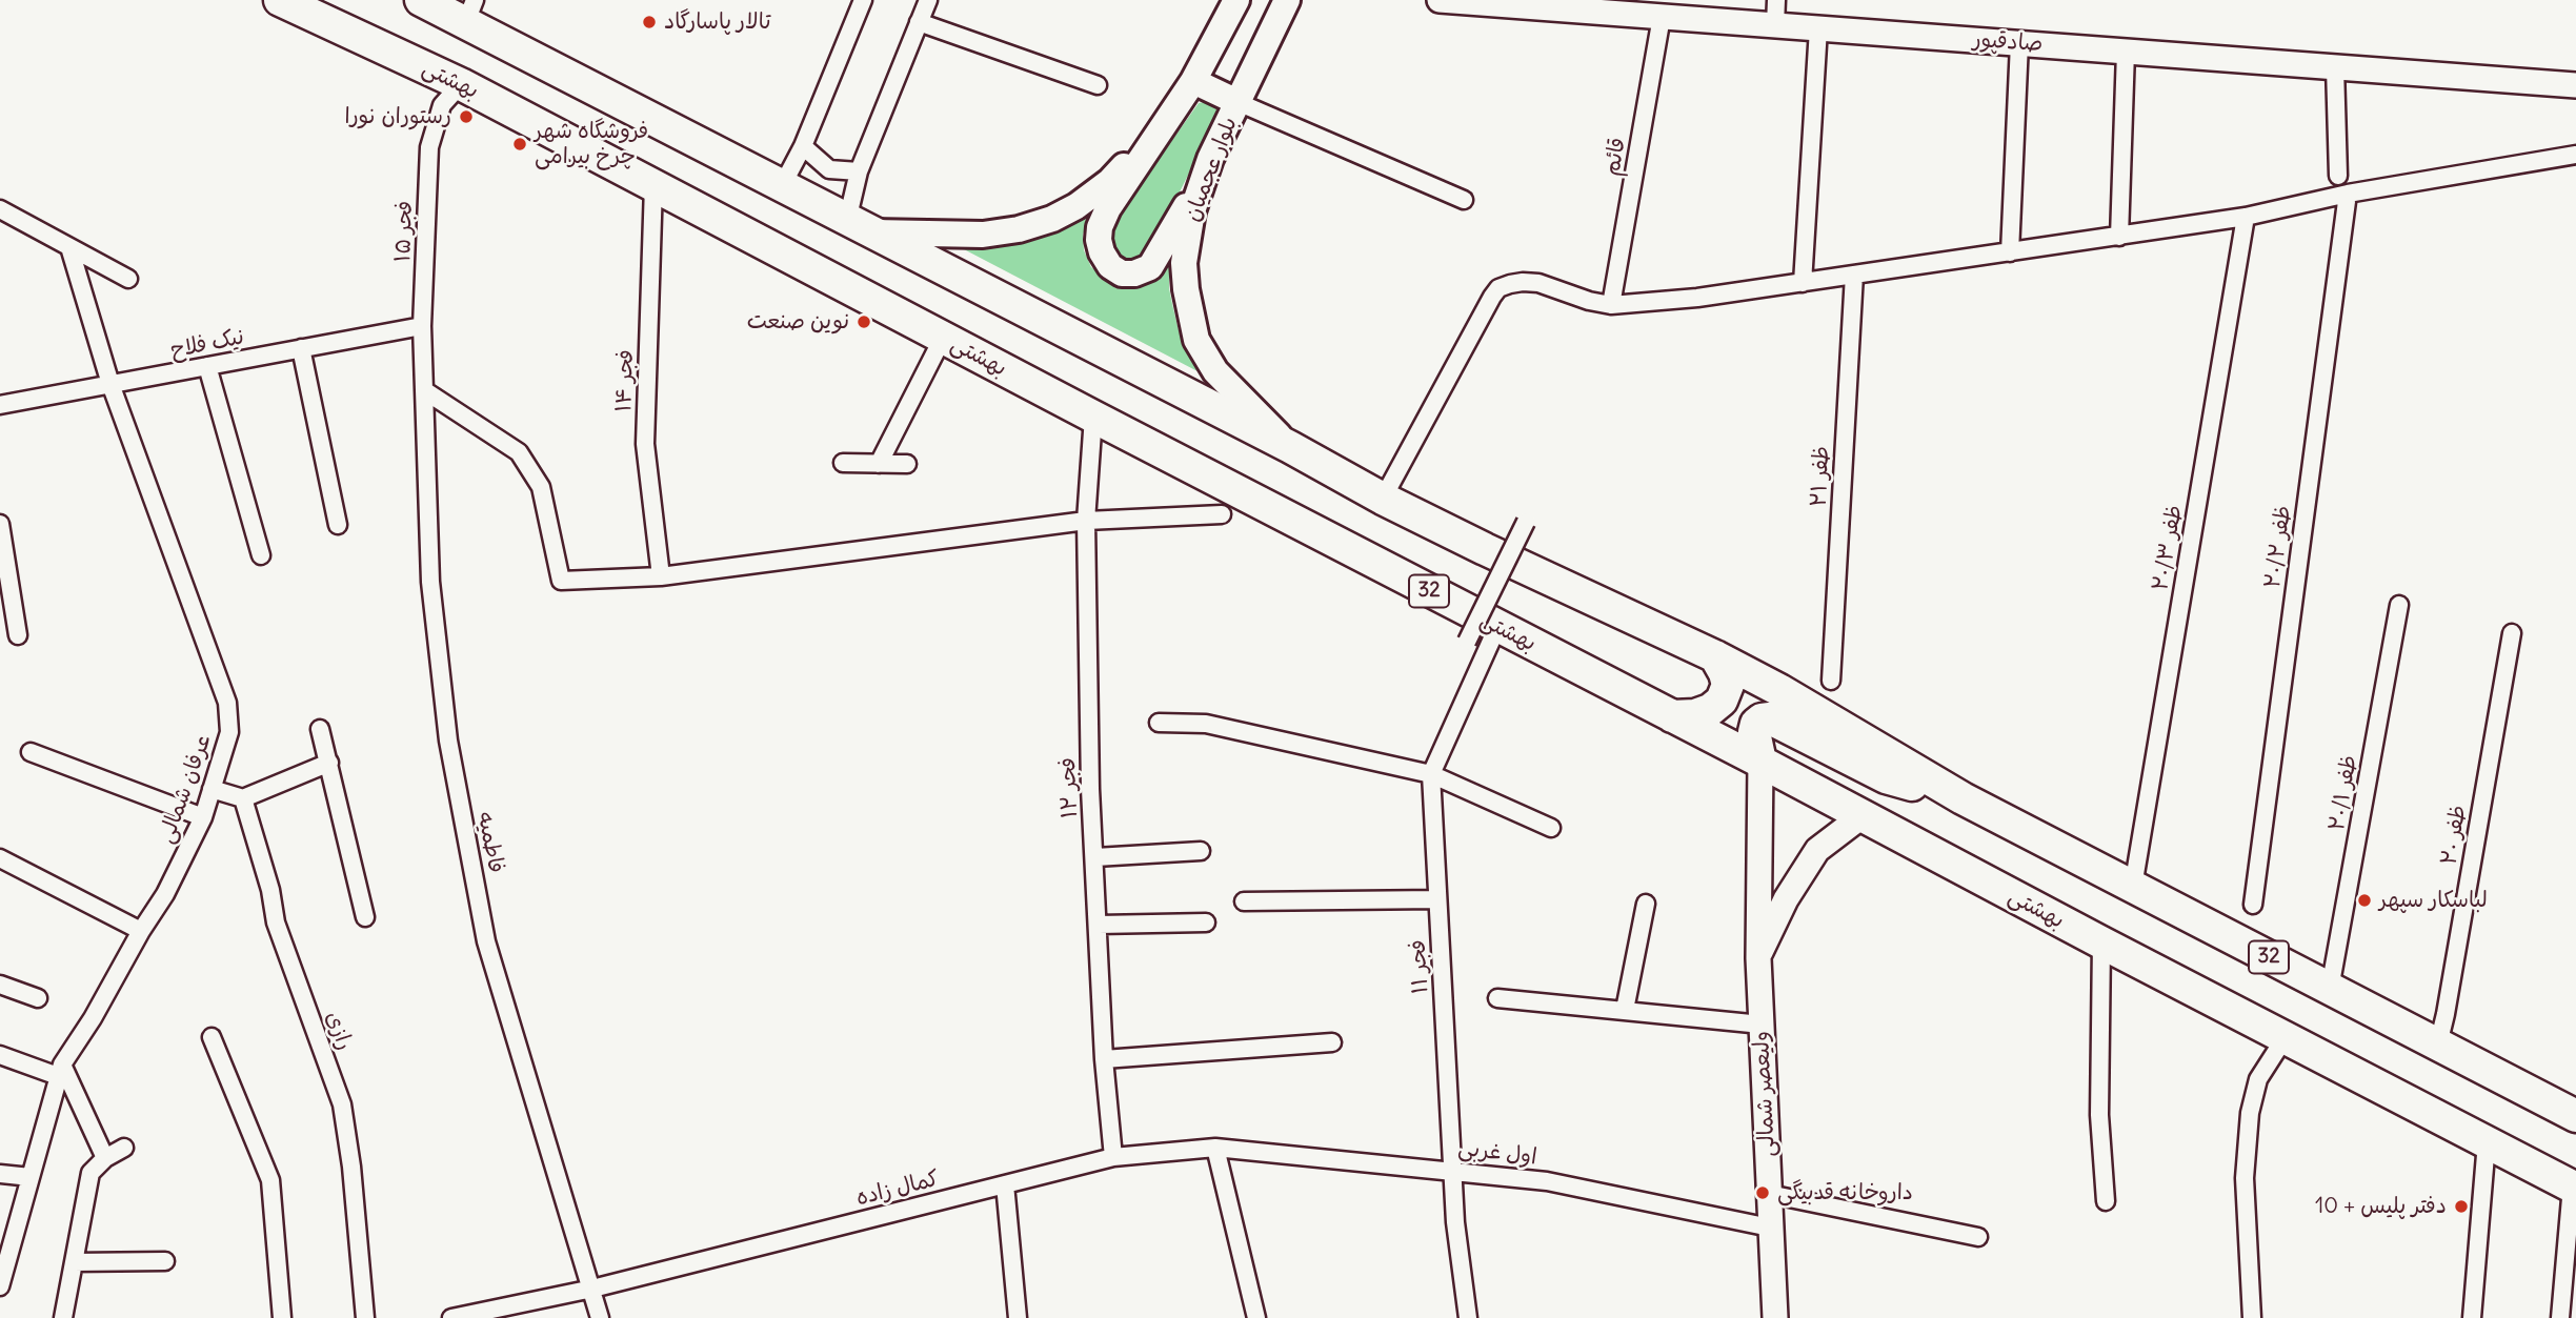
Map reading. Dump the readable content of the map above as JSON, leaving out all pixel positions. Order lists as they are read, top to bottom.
{
  "streets": {
    "highway": ["بهشتی", "32"],
    "main road": ["بلوار عجمیان"],
    "street": [
      "صادقپور",
      "قائم",
      "فجر ۱۵",
      "نیک فلاح",
      "فجر ۱۴",
      "ظفر ۲۱",
      "ظفر ۲۰/۲",
      "ظفر ۲۰/۳",
      "فجر ۱۲",
      "عرفان شمالی",
      "ظفر ۲۰/۱",
      "ظفر ۲۰",
      "فاطمیه",
      "فجر ۱۱",
      "رازی",
      "ولیعصر شمالی",
      "اول غربی",
      "کمال زاده"
    ]
  },
  "crossings": [
    ["صادقپور", "قائم"],
    ["بهشتی", "فجر ۱۵"],
    ["بهشتی", "فجر ۱۴"],
    ["بهشتی", "فجر ۱۲"],
    ["بهشتی", "فجر ۱۱"],
    ["بهشتی", "ولیعصر شمالی"],
    ["بلوار عجمیان", "32"],
    ["فجر ۱۵", "نیک فلاح"],
    ["فجر ۱۵", "فاطمیه"],
    ["نیک فلاح", "عرفان شمالی"],
    ["ظفر ۲۰/۳", "32"],
    ["32", "ظفر ۲۰/۱"],
    ["32", "ظفر ۲۰"],
    ["فجر ۱۲", "کمال زاده"],
    ["فاطمیه", "کمال زاده"],
    ["فجر ۱۱", "اول غربی"],
    ["ولیعصر شمالی", "اول غربی"],
    ["اول غربی", "کمال زاده"]
  ],
  "places": [
    "تالار پاسارگاد",
    "رستوران نورا",
    "فروشگاه شهر چرخ بیرامی",
    "نوین صنعت",
    "لباسکار سپهر",
    "داروخانه قدبیگی",
    "دفتر پلیس + 10"
  ]
}
